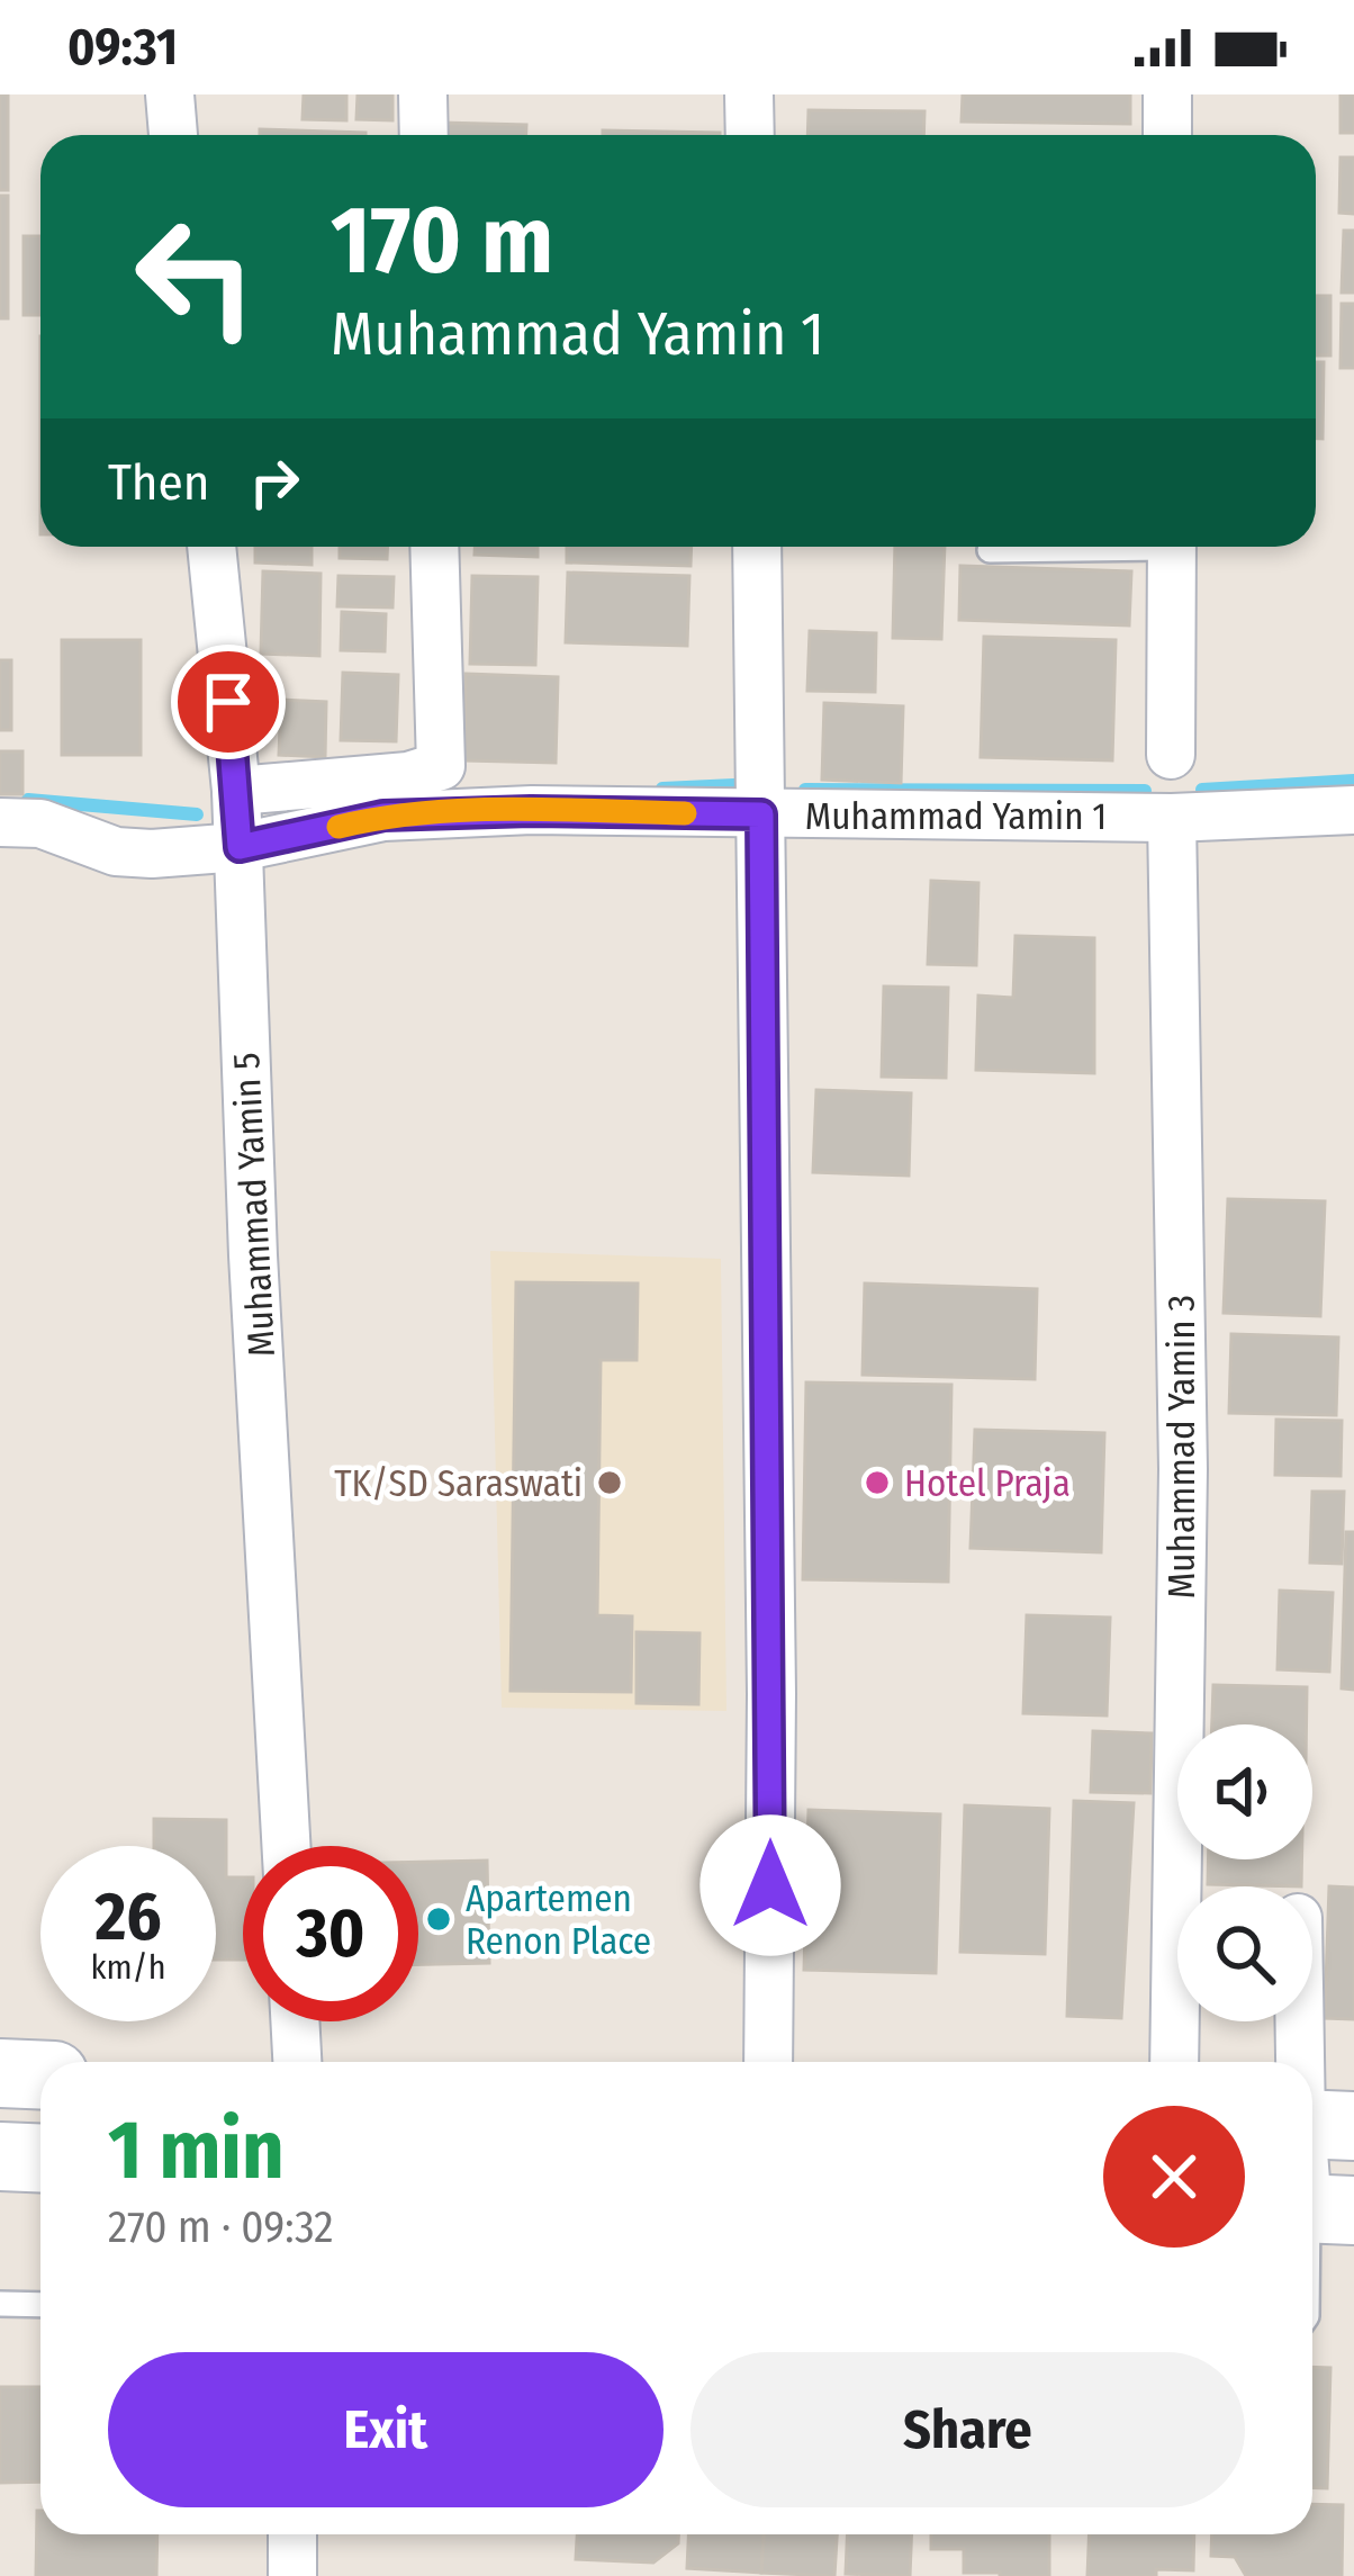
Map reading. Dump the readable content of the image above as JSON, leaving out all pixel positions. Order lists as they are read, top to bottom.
{
  "streets": {
    "street": ["Muhammad Yamin 1", "Muhammad Yamin 5", "Muhammad Yamin 3"]
  },
  "crossings": [
    ["Muhammad Yamin 1", "Muhammad Yamin 5"],
    ["Muhammad Yamin 1", "Muhammad Yamin 3"]
  ],
  "places": ["TK/SD Saraswati", "Hotel Praja", "Apartemen Renon Place"],
  "page": {
    "status": "09:31",
    "turn": ["170 m", "Muhammad Yamin 1"],
    "then": "Then",
    "speed": "26 km/h",
    "limit": "30",
    "heading": ["1 min", "270 m · 09:32"],
    "buttons": ["Exit", "Share"]
  }
}
